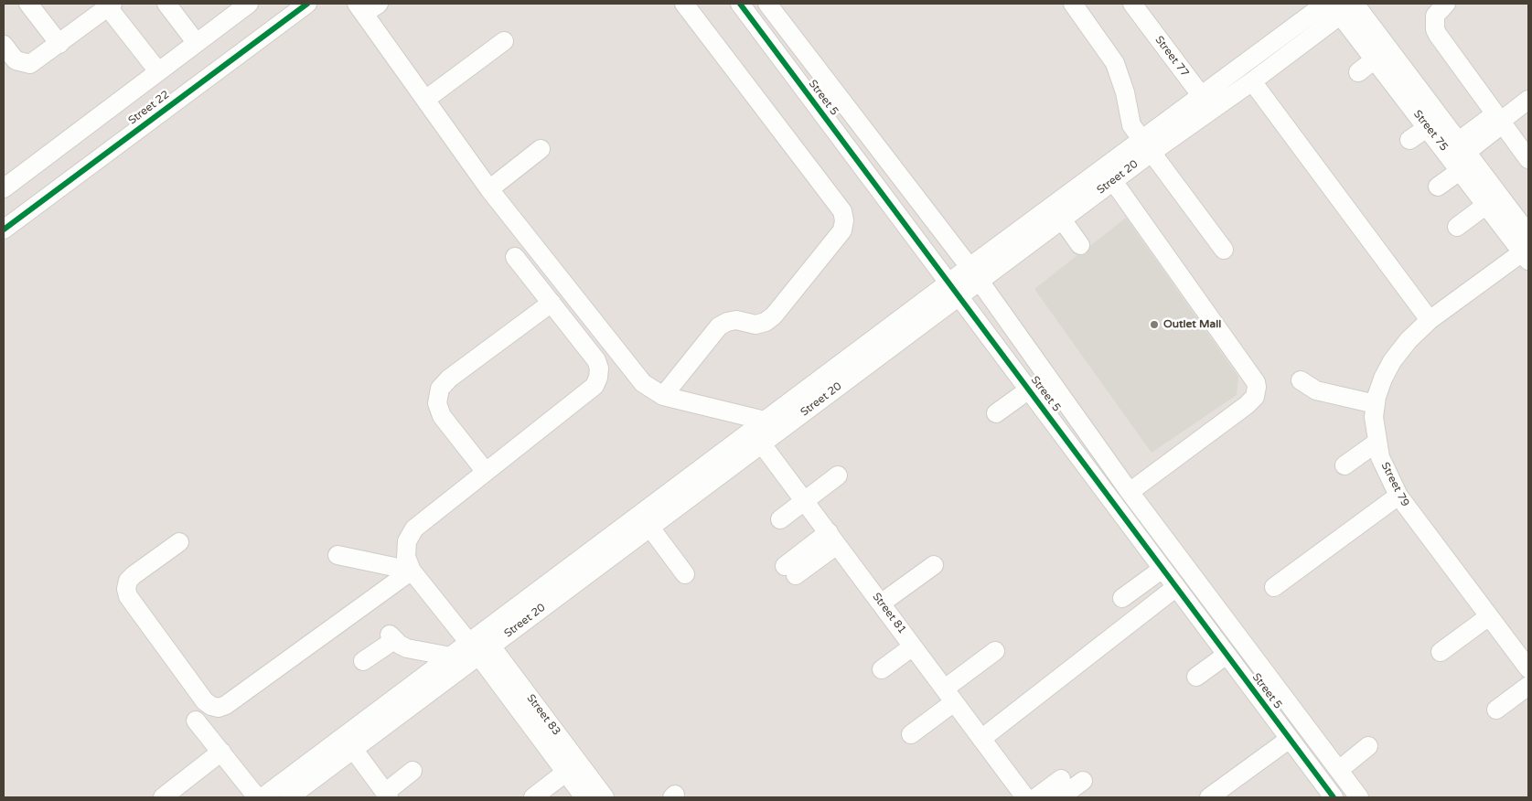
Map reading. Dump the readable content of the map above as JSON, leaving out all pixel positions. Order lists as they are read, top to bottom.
{
  "streets": {
    "street": [
      "Street 77",
      "Street 5",
      "Street 22",
      "Street 75",
      "Street 20",
      "Street 79",
      "Street 81",
      "Street 83"
    ]
  },
  "crossings": [
    ["Street 77", "Street 20"],
    ["Street 5", "Street 20"],
    ["Street 75", "Street 20"],
    ["Street 75", "Street 79"],
    ["Street 20", "Street 81"],
    ["Street 20", "Street 83"]
  ],
  "places": ["Outlet Mall"]
}
